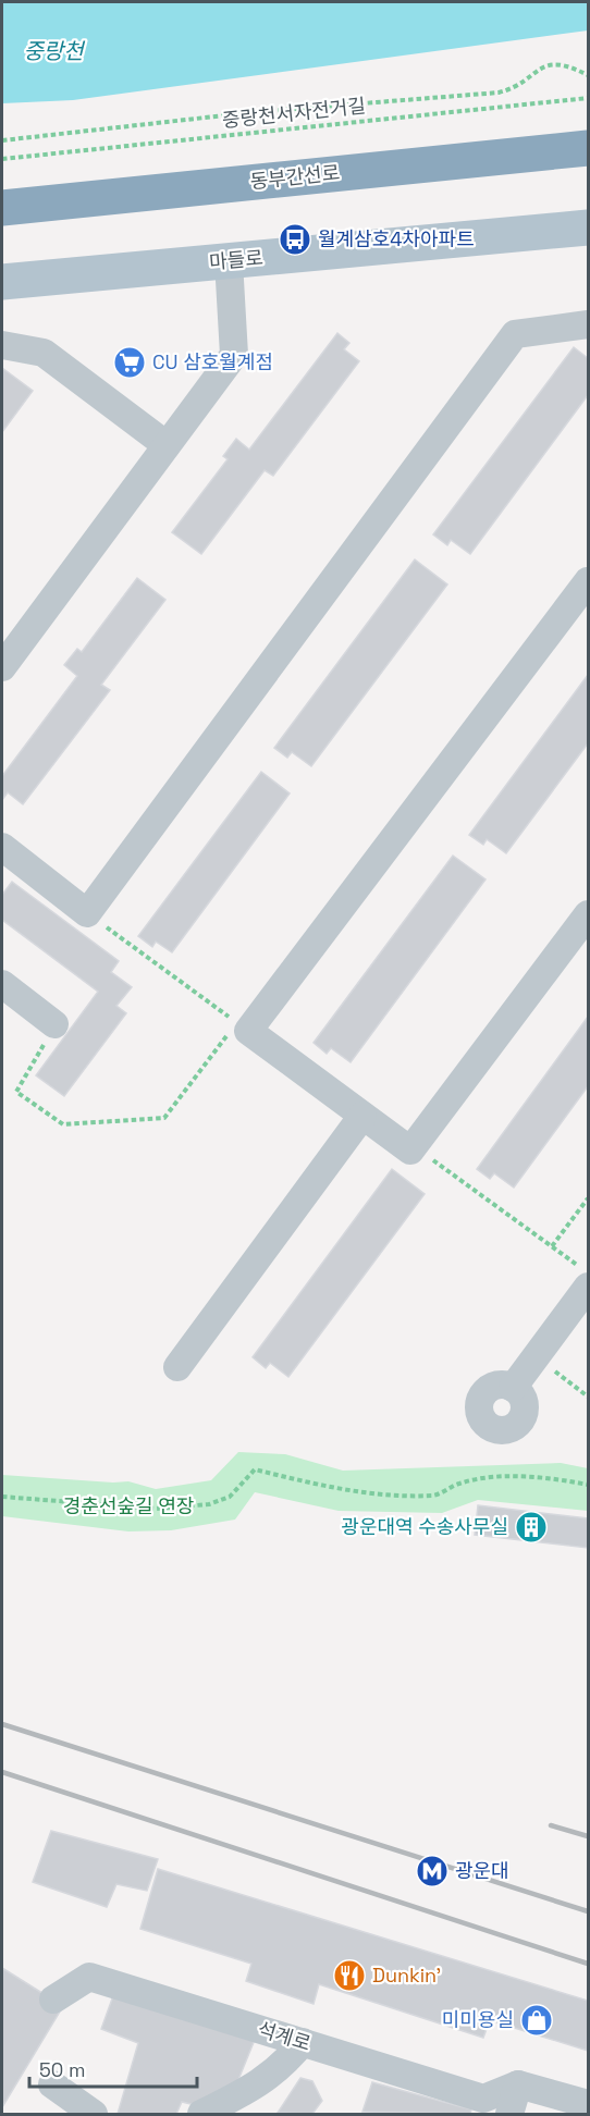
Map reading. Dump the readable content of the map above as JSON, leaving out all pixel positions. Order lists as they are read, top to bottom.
{
  "streets": {
    "highway": ["동부간선로"],
    "main road": ["마들로"],
    "street": ["석계로"],
    "path": ["중랑천서자전거길"]
  },
  "water": ["중랑천"],
  "parks": ["경춘선숲길 연장"],
  "places": {
    "bus stop": ["월계삼호4차아파트"],
    "supermarket": ["CU 삼호월계점"],
    "building": ["광운대역 수송사무실"],
    "metro station": ["광운대"],
    "restaurant": ["Dunkin'"],
    "shop": ["미미용실"]
  },
  "scale_bar": "50 m"
}
